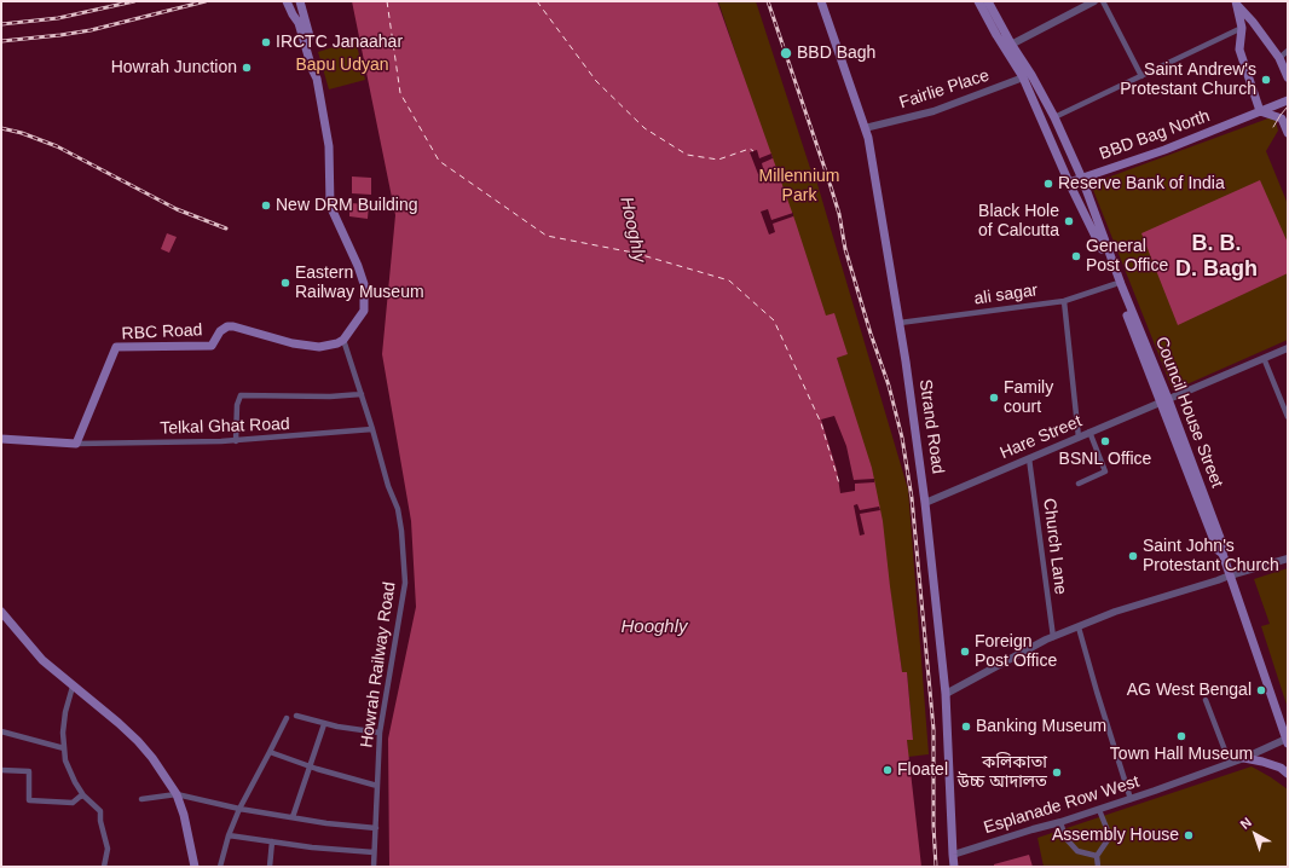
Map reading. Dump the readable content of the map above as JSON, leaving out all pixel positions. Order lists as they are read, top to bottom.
{
  "streets": {
    "main road": [
      "BBD Bag North",
      "RBC Road",
      "Council House Street",
      "Strand Road"
    ],
    "street": [
      "Fairlie Place",
      "ali sagar",
      "Telkal Ghat Road",
      "Hare Street",
      "Church Lane",
      "Howrah Railway Road",
      "Esplanade Row West"
    ]
  },
  "crossings": [
    ["Fairlie Place", "Strand Road"],
    ["ali sagar", "Council House Street"],
    ["ali sagar", "Strand Road"],
    ["RBC Road", "Telkal Ghat Road"],
    ["RBC Road", "Howrah Railway Road"],
    ["Council House Street", "Hare Street"],
    ["Council House Street", "Esplanade Row West"],
    ["Telkal Ghat Road", "Howrah Railway Road"],
    ["Strand Road", "Hare Street"],
    ["Strand Road", "Esplanade Row West"],
    ["Hare Street", "Church Lane"]
  ],
  "districts": ["B. B. D. Bagh"],
  "water": ["Hooghly"],
  "parks": ["Bapu Udyan", "Millennium Park"],
  "places": [
    "IRCTC Janaahar",
    "BBD Bagh",
    "Howrah Junction",
    "Saint Andrew's Protestant Church",
    "Reserve Bank of India",
    "New DRM Building",
    "Black Hole of Calcutta",
    "General Post Office",
    "Eastern Railway Museum",
    "Family court",
    "BSNL Office",
    "Saint John's Protestant Church",
    "Foreign Post Office",
    "AG West Bengal",
    "Banking Museum",
    "Town Hall Museum",
    "Floatel",
    "কলিকাতা উচ্চ আদালত",
    "Assembly House"
  ],
  "north": "top left"
}
